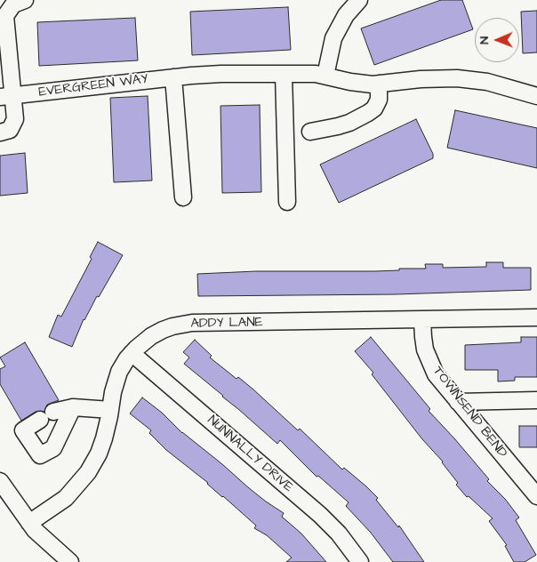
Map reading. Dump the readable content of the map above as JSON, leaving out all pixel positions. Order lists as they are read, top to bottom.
{
  "streets": {
    "street": [
      "EVERGREEN WAY",
      "ADDY LANE",
      "TOWNSEND BEND",
      "NUNNALLY DRIVE"
    ]
  },
  "crossings": [
    ["ADDY LANE", "TOWNSEND BEND"],
    ["ADDY LANE", "NUNNALLY DRIVE"]
  ],
  "north": "left"
}
